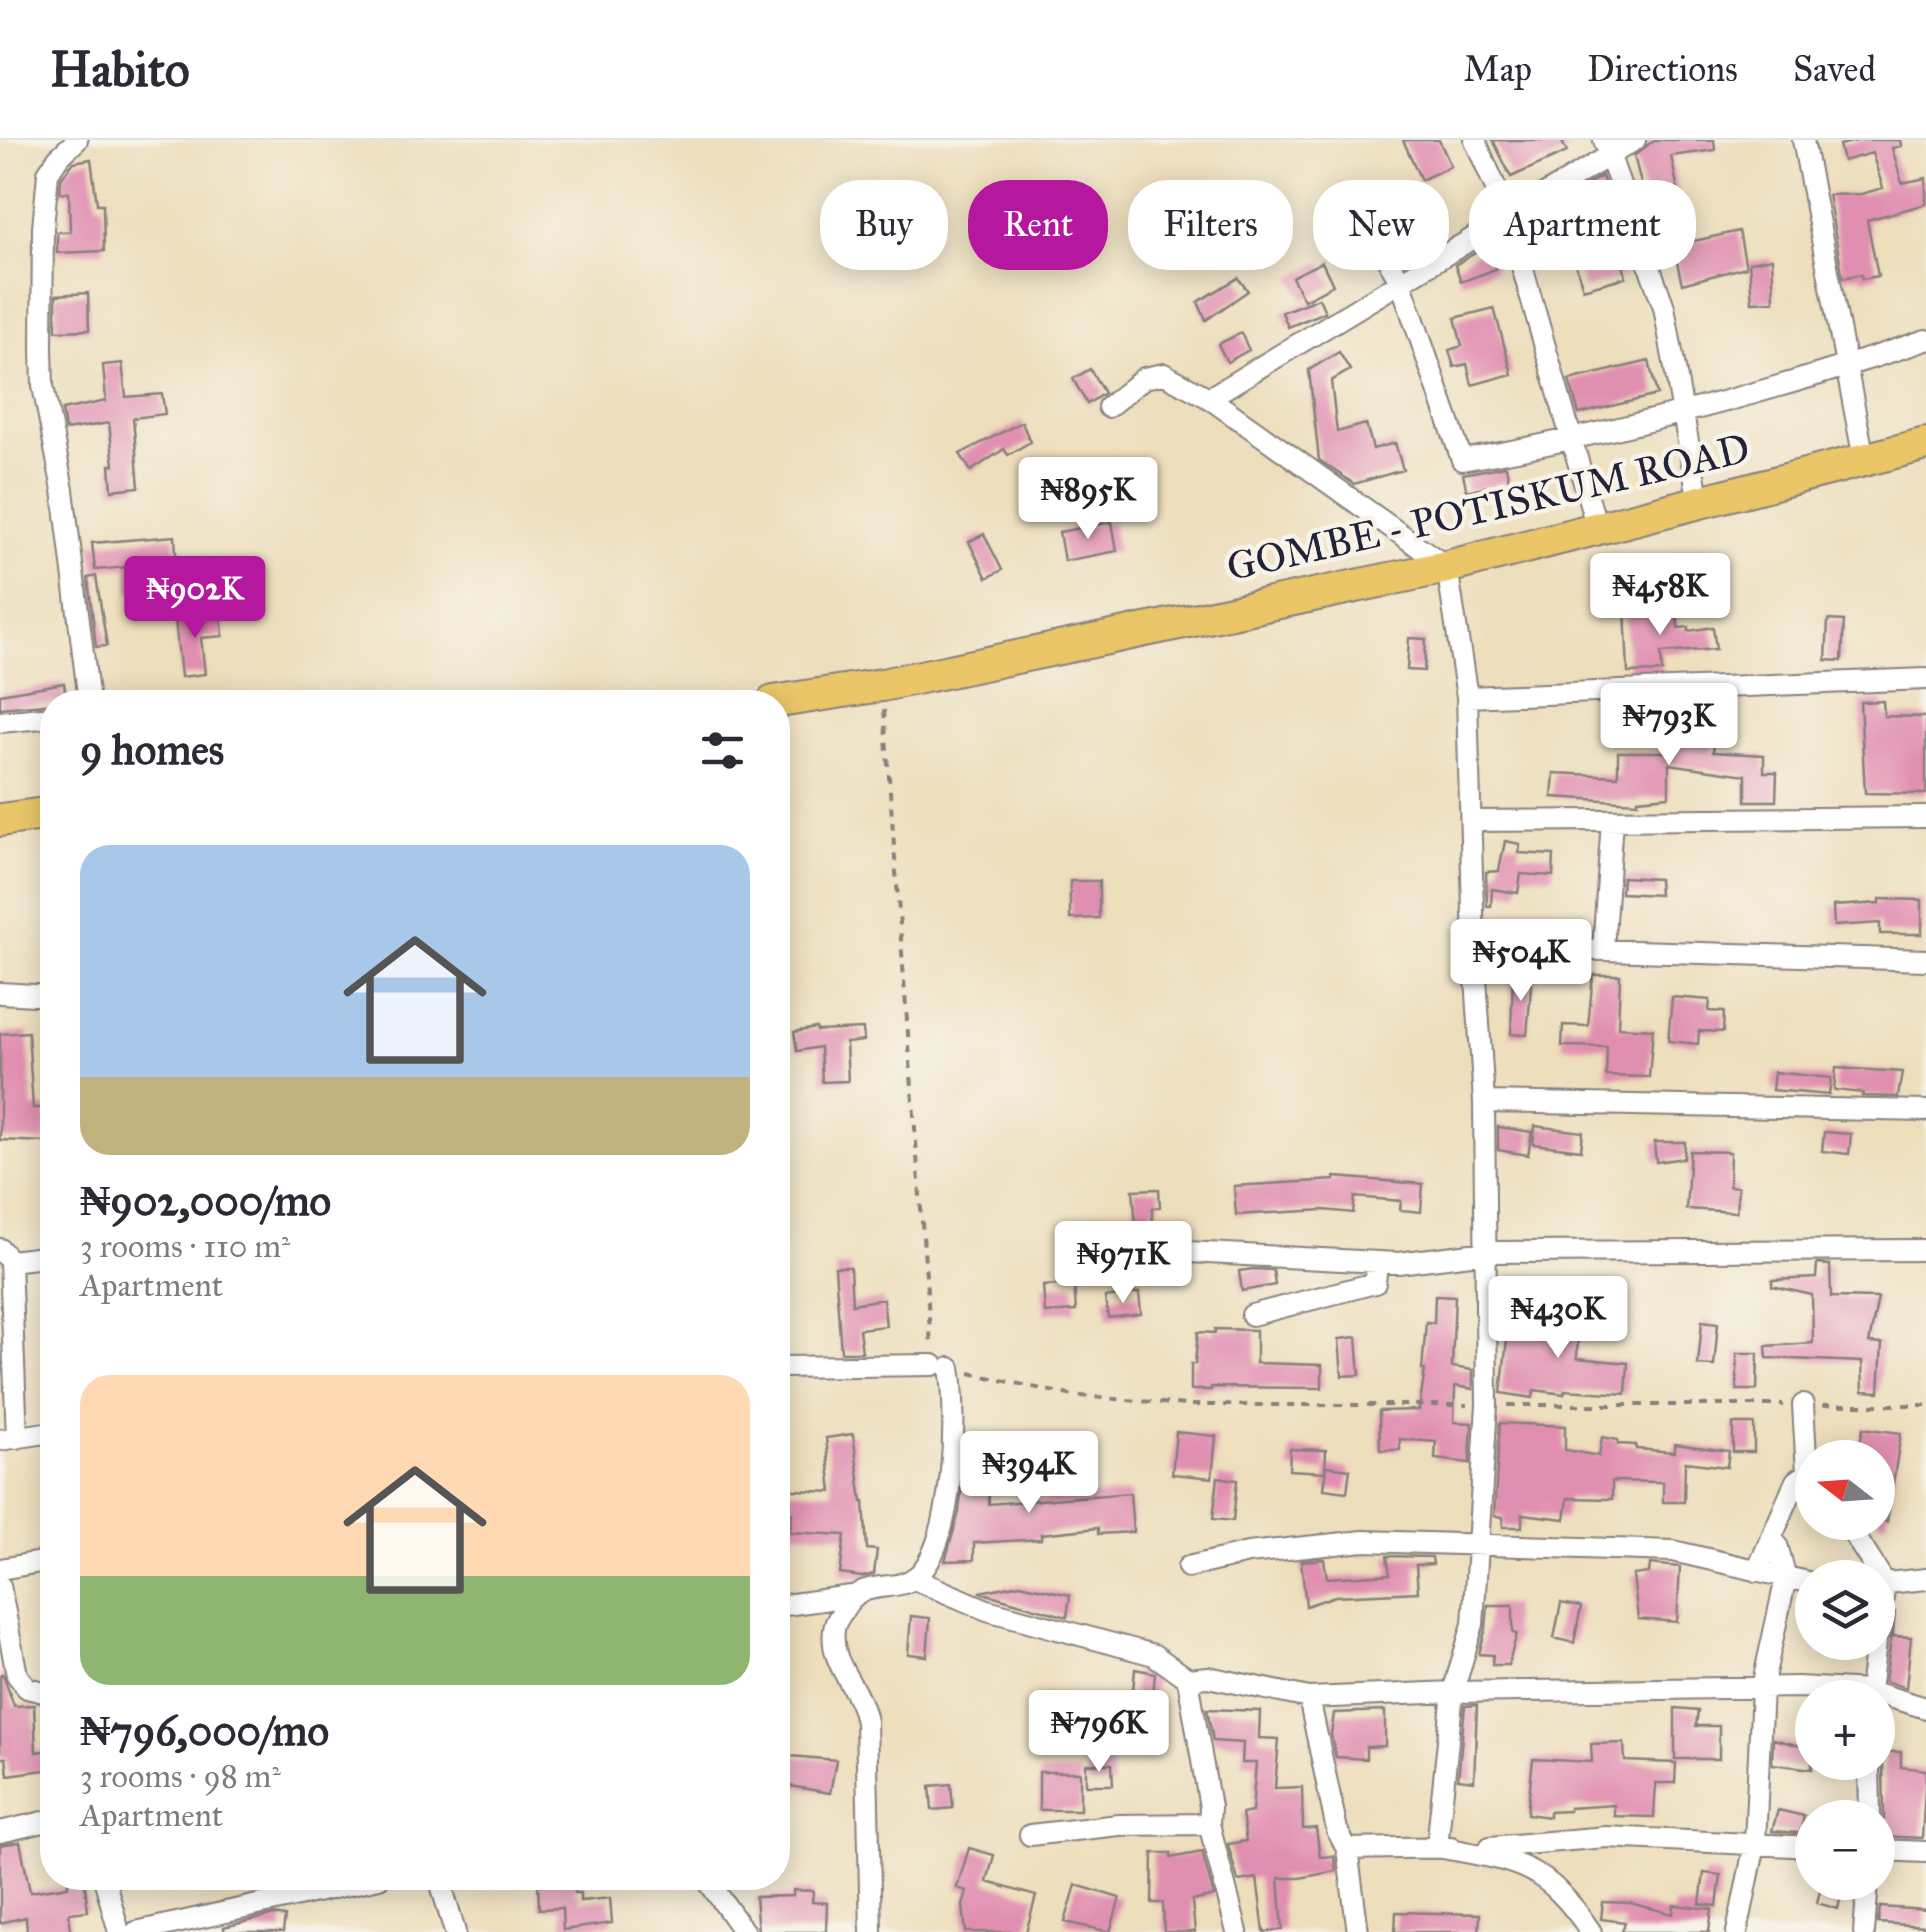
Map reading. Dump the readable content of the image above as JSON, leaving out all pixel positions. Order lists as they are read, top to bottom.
{
  "streets": {
    "main road": ["GOMBE - POTISKUM ROAD"]
  },
  "north": "left",
  "page": {
    "header": "Habito",
    "nav": ["Map", "Directions", "Saved"],
    "chip": [
      "Buy",
      "Rent",
      "Filters",
      "New",
      "Apartment"
    ],
    "price": [
      "₦895K",
      "₦458K",
      "₦902K",
      "₦793K",
      "₦504K",
      "₦971K",
      "₦430K",
      "₦394K",
      "₦796K"
    ],
    "heading": "9 homes",
    "list": [
      {
        "name": "₦902,000/mo",
        "note": "3 rooms · 110 m² · Apartment"
      },
      {
        "name": "₦796,000/mo",
        "note": "3 rooms · 98 m² · Apartment"
      }
    ],
    "map_buttons": ["+", "−"]
  }
}
